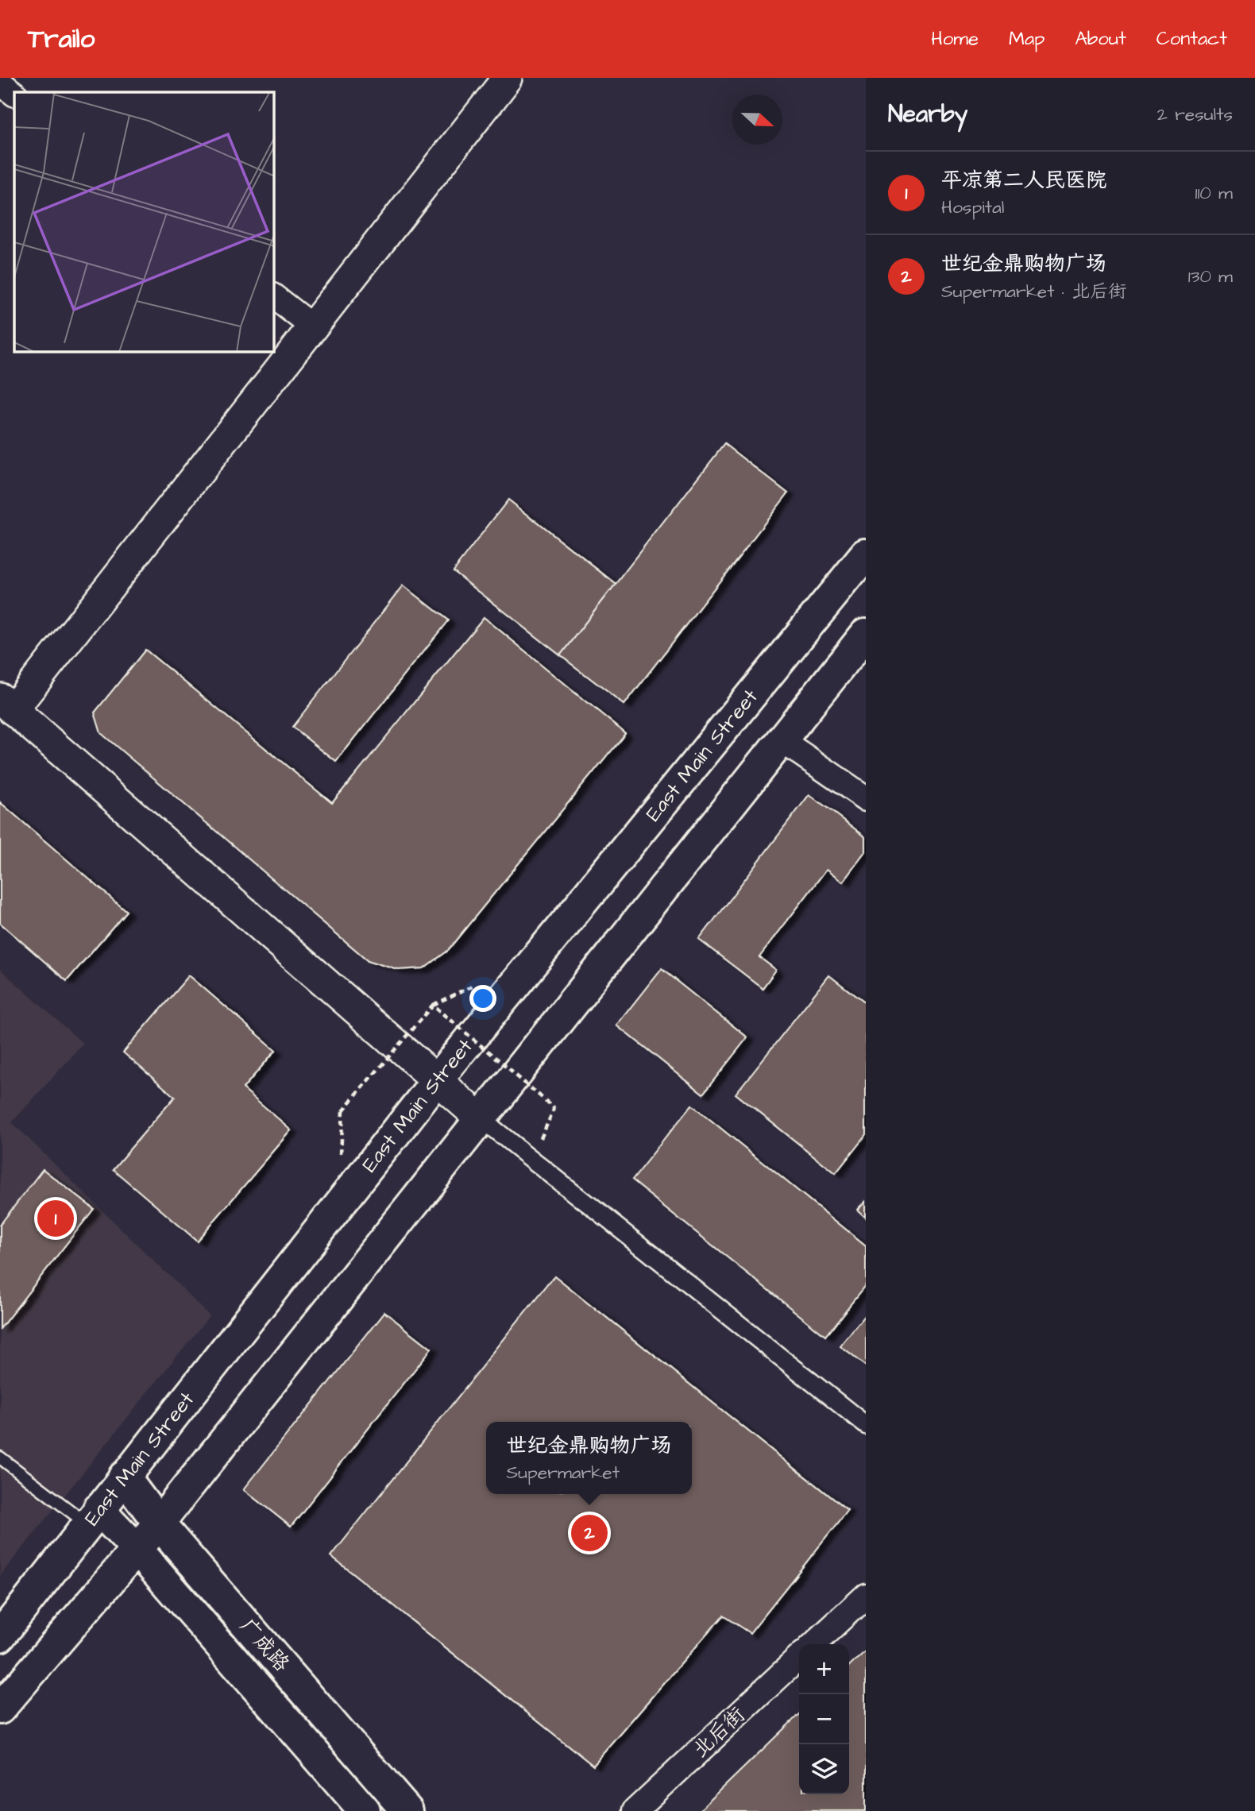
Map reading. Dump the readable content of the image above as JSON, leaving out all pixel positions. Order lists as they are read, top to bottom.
{
  "streets": {
    "main road": ["East Main Street", "广成路"],
    "street": ["北后街"]
  },
  "crossings": [
    ["East Main Street", "广成路"]
  ],
  "north": "right",
  "page": {
    "header": "Trailo",
    "nav": [
      "Home",
      "Map",
      "About",
      "Contact"
    ],
    "heading": ["Nearby", "2 results"],
    "list": [
      {
        "mark": "1",
        "name": "平凉第二人民医院",
        "note": "Hospital",
        "value": "110 m"
      },
      {
        "mark": "2",
        "name": "世纪金鼎购物广场",
        "note": "Supermarket · 北后街",
        "value": "130 m"
      }
    ],
    "pins": ["1", "2"],
    "popup": ["世纪金鼎购物广场", "Supermarket"],
    "map_buttons": ["+", "−"]
  }
}
